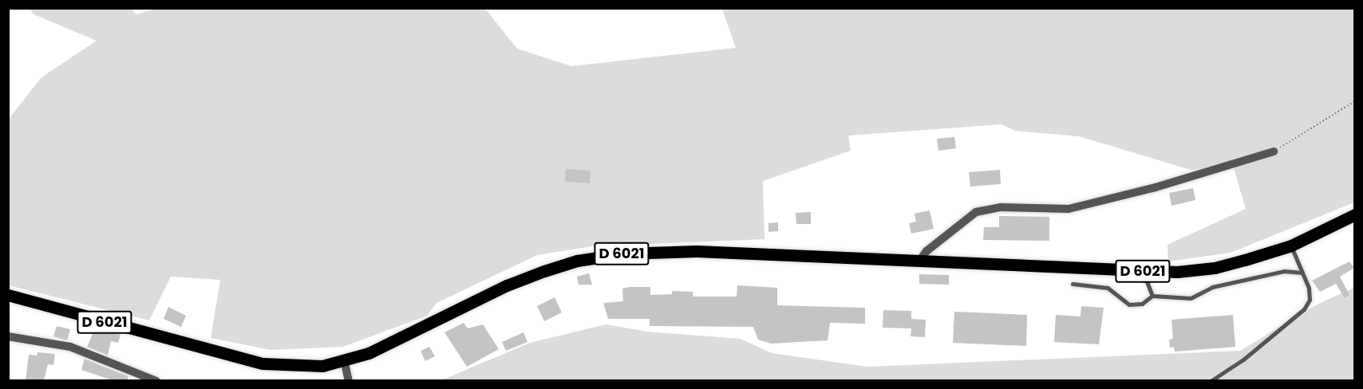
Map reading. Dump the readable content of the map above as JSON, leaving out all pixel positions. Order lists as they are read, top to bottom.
{
  "streets": {
    "main road": ["D 6021"]
  }
}
